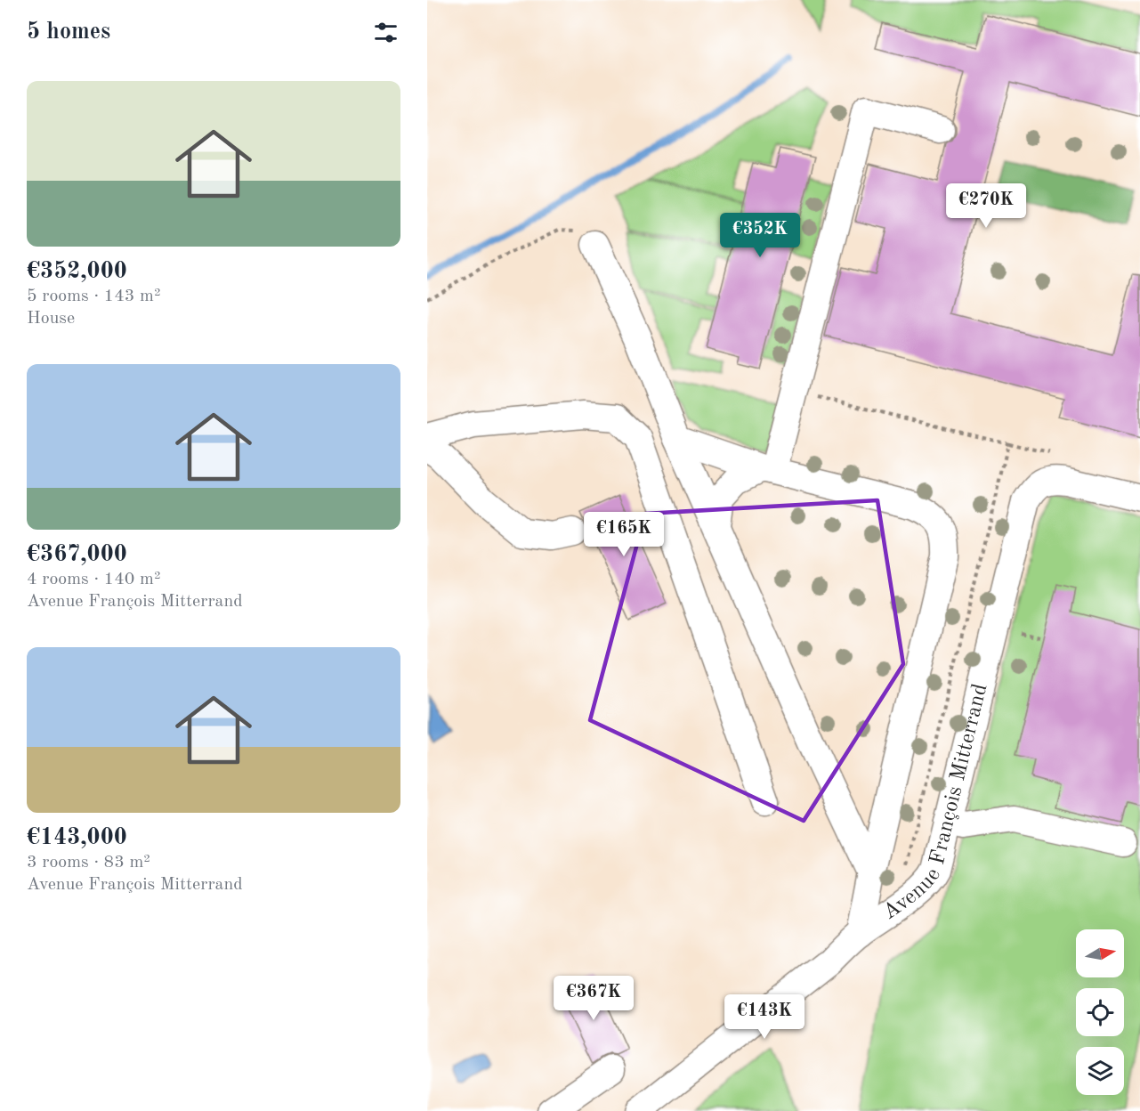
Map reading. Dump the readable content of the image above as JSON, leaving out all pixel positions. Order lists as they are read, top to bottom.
{
  "streets": {
    "street": ["Avenue François Mitterrand"]
  },
  "north": "right",
  "page": {
    "heading": "5 homes",
    "list": [
      {
        "name": "€352,000",
        "note": "5 rooms · 143 m² · House"
      },
      {
        "name": "€367,000",
        "note": "4 rooms · 140 m² · Avenue François Mitterrand"
      },
      {
        "name": "€143,000",
        "note": "3 rooms · 83 m² · Avenue François Mitterrand"
      }
    ],
    "price": [
      "€270K",
      "€352K",
      "€165K",
      "€367K",
      "€143K"
    ]
  }
}
